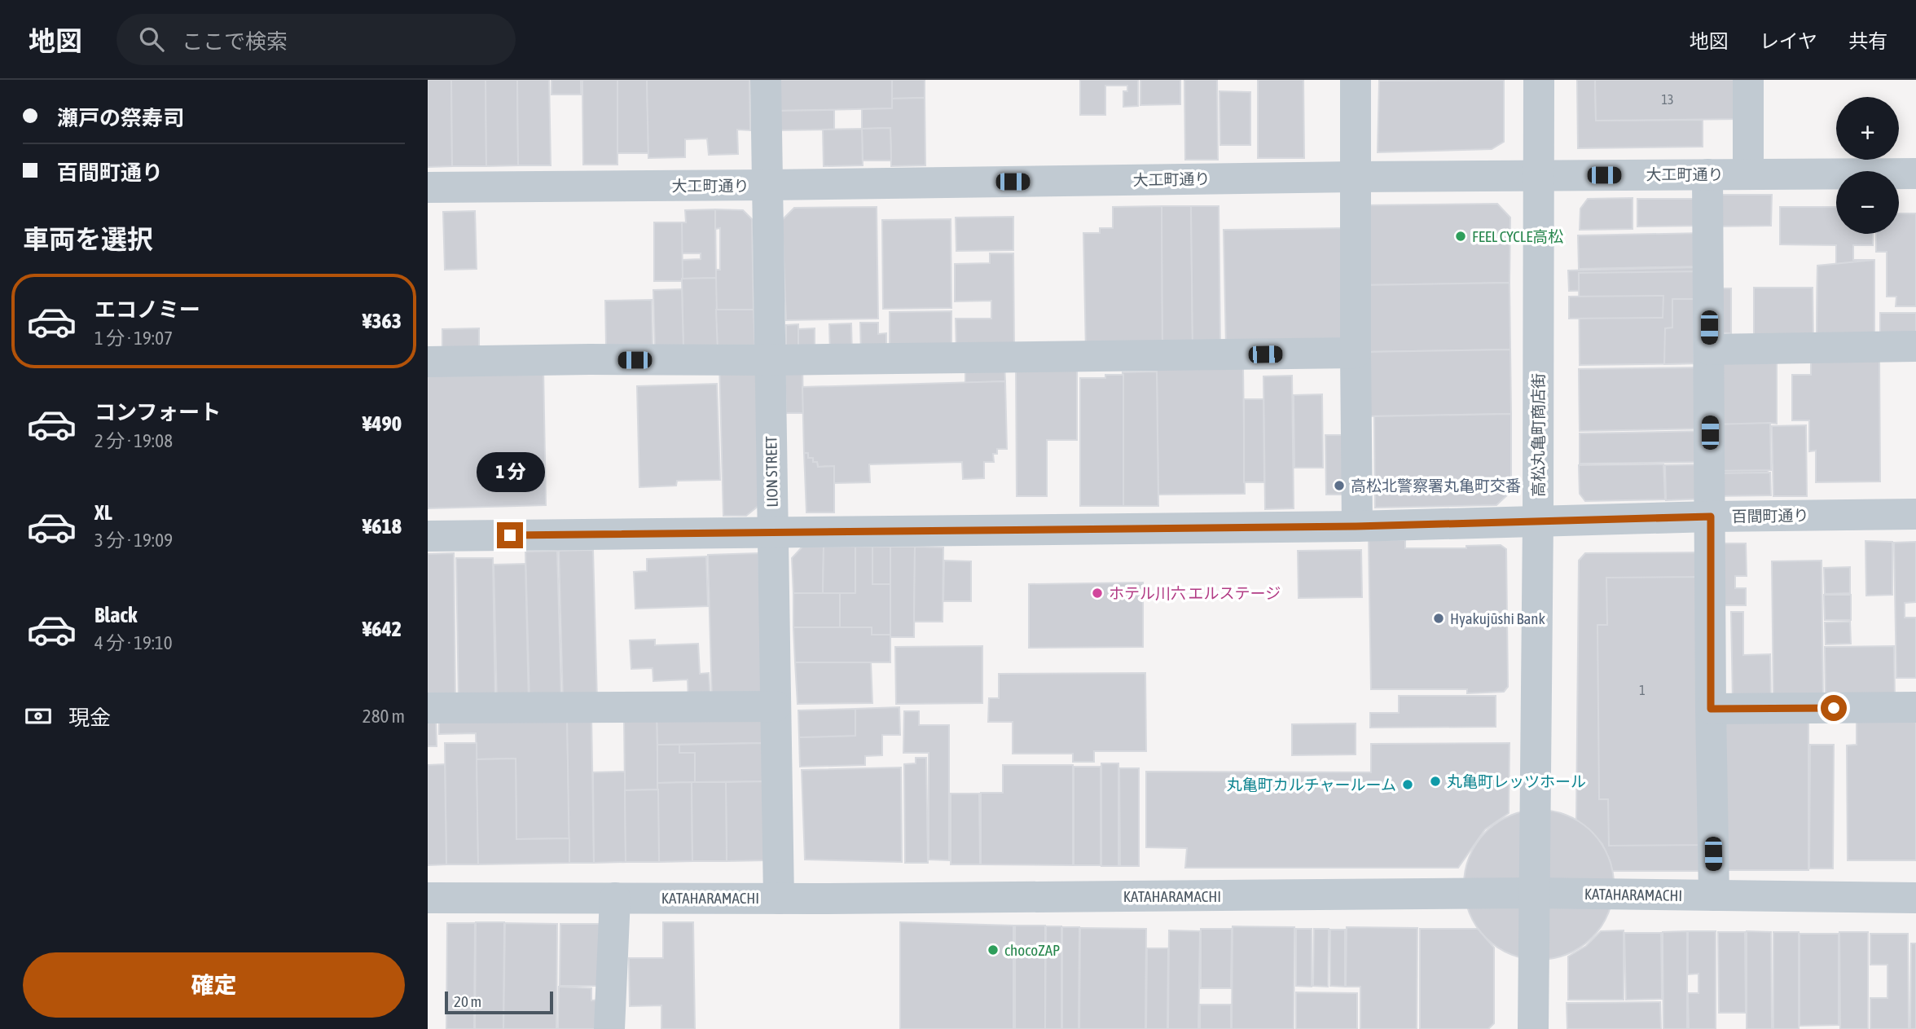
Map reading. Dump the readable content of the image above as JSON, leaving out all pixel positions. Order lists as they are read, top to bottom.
{
  "streets": {
    "street": [
      "大工町通り",
      "高松丸亀町商店街",
      "LION STREET",
      "百間町通り",
      "KATAHARAMACHI"
    ]
  },
  "crossings": [
    ["大工町通り", "高松丸亀町商店街"],
    ["大工町通り", "LION STREET"],
    ["高松丸亀町商店街", "百間町通り"],
    ["高松丸亀町商店街", "KATAHARAMACHI"],
    ["LION STREET", "百間町通り"],
    ["LION STREET", "KATAHARAMACHI"]
  ],
  "places": [
    "FEEL CYCLE高松",
    "高松北警察署丸亀町交番",
    "ホテル川六 エルステージ",
    "Hyakujūshi Bank",
    "丸亀町レッツホール",
    "丸亀町カルチャールーム",
    "chocoZAP"
  ],
  "house_numbers": ["13", "1"],
  "scale_bar": "20 m",
  "page": {
    "header": "地図",
    "search": "ここで検索",
    "nav": ["地図", "レイヤ", "共有"],
    "banner": ["瀬戸の祭寿司", "百間町通り"],
    "map_buttons": ["+", "−"],
    "heading": "車両を選択",
    "list": [
      {
        "name": "エコノミー",
        "note": "1 分 · 19:07",
        "value": "¥363"
      },
      {
        "name": "コンフォート",
        "note": "2 分 · 19:08",
        "value": "¥490"
      },
      {
        "name": "XL",
        "note": "3 分 · 19:09",
        "value": "¥618"
      },
      {
        "name": "Black",
        "note": "4 分 · 19:10",
        "value": "¥642"
      }
    ],
    "bubble": "1 分",
    "pay": ["現金", "280 m"],
    "buttons": "確定",
    "scale": "20 m"
  }
}
